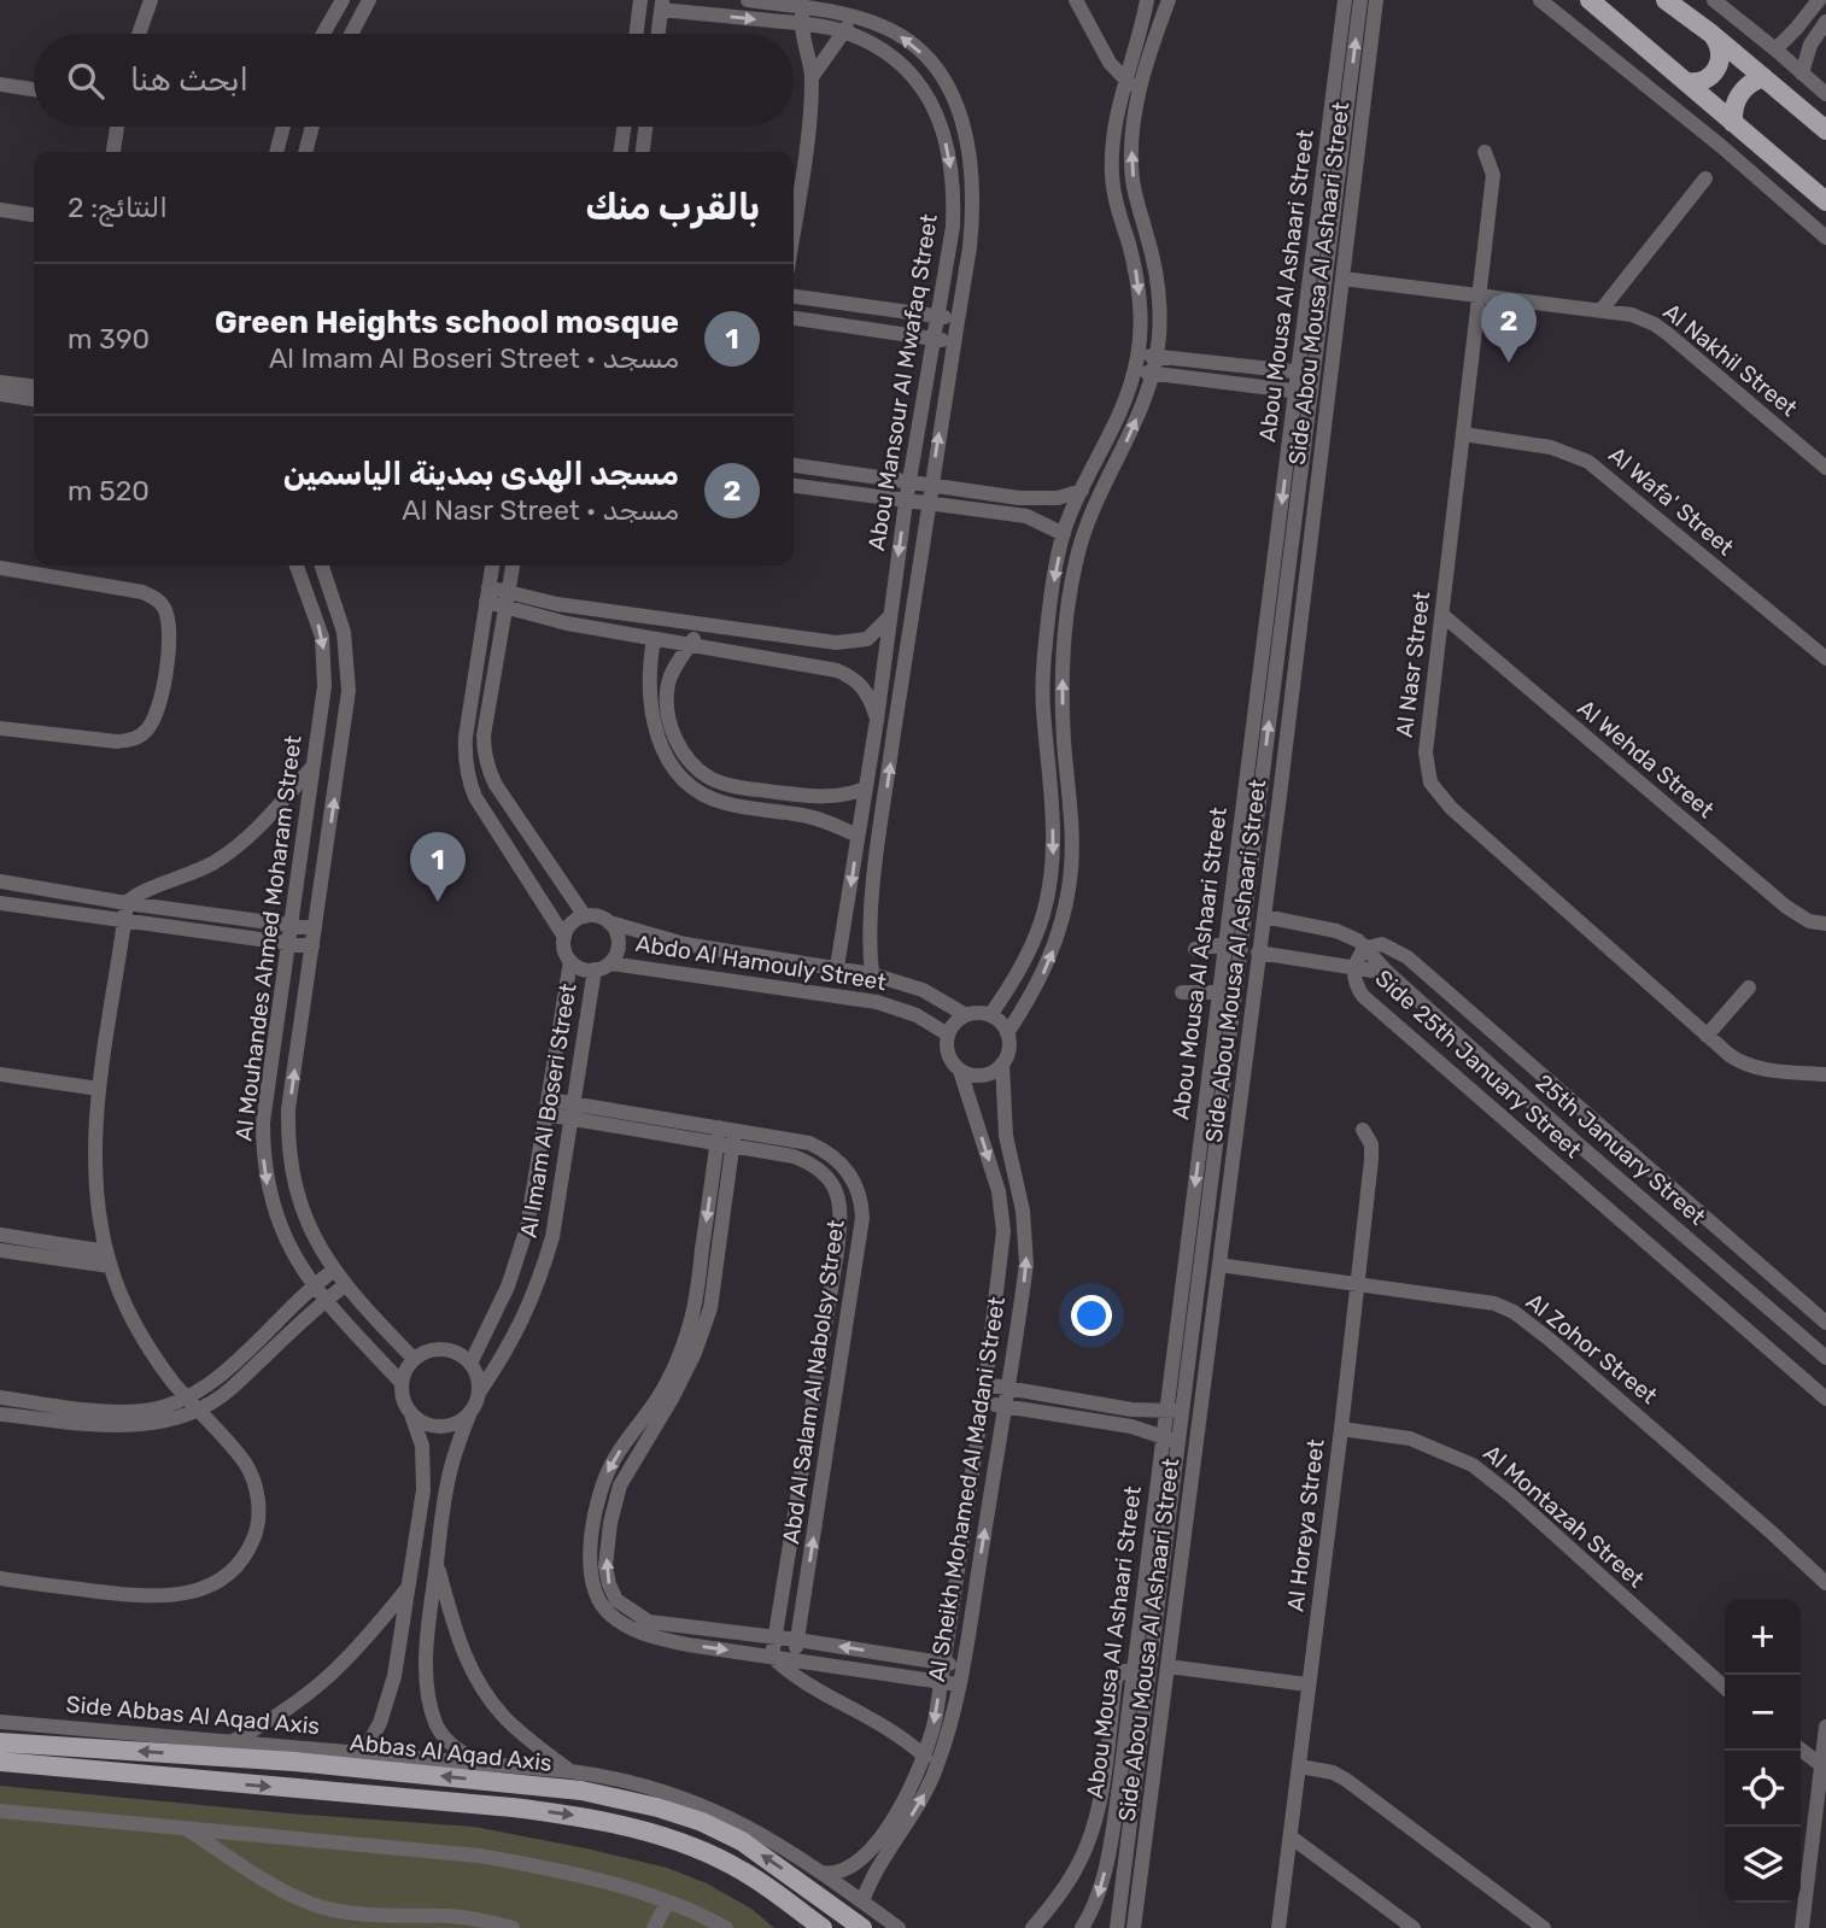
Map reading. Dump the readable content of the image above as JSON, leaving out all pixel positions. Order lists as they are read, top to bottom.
{
  "streets": {
    "main road": ["Abbas Al Aqad Axis"],
    "street": [
      "Side Abou Mousa Al Ashaari Street",
      "Abou Mousa Al Ashaari Street",
      "Al Nakhil Street",
      "Abou Mansour Al Mwafaq Street",
      "Al Wafa' Street",
      "Al Nasr Street",
      "Al Wehda Street",
      "Al Mouhandes Ahmed Moharam Street",
      "Abdo Al Hamouly Street",
      "Side 25th January Street",
      "Al Imam Al Boseri Street",
      "25th January Street",
      "Al Zohor Street",
      "Abd Al Salam Al Nabolsy Street",
      "Al Sheikh Mohamed Al Madani Street",
      "Al Montazah Street",
      "Al Horeya Street",
      "Side Abbas Al Aqad Axis"
    ]
  },
  "crossings": [
    ["Side Abou Mousa Al Ashaari Street", "Al Nakhil Street"],
    ["Side Abou Mousa Al Ashaari Street", "25th January Street"],
    ["Side Abou Mousa Al Ashaari Street", "Al Zohor Street"],
    ["Al Nakhil Street", "Al Nasr Street"],
    ["Abou Mansour Al Mwafaq Street", "Abdo Al Hamouly Street"],
    ["Al Wafa' Street", "Al Nasr Street"],
    ["Al Nasr Street", "Al Wehda Street"],
    ["Al Mouhandes Ahmed Moharam Street", "Al Imam Al Boseri Street"],
    ["Abdo Al Hamouly Street", "Al Imam Al Boseri Street"],
    ["Abdo Al Hamouly Street", "Al Sheikh Mohamed Al Madani Street"],
    ["Side 25th January Street", "25th January Street"],
    ["Al Imam Al Boseri Street", "Abd Al Salam Al Nabolsy Street"],
    ["Al Zohor Street", "Al Horeya Street"],
    ["Al Sheikh Mohamed Al Madani Street", "Side Abbas Al Aqad Axis"],
    ["Al Sheikh Mohamed Al Madani Street", "Abbas Al Aqad Axis"],
    ["Al Montazah Street", "Al Horeya Street"],
    ["Side Abbas Al Aqad Axis", "Abbas Al Aqad Axis"]
  ],
  "page": {
    "search": "ابحث هنا",
    "heading": ["بالقرب منك", "النتائج: 2"],
    "list": [
      {
        "mark": "1",
        "name": "Green Heights school mosque",
        "note": "مسجد · Al Imam Al Boseri Street",
        "value": "390 m"
      },
      {
        "mark": "2",
        "name": "مسجد الهدى بمدينة الياسمين",
        "note": "مسجد · Al Nasr Street",
        "value": "520 m"
      }
    ],
    "pins": ["2", "1"],
    "map_buttons": ["+", "−"]
  }
}
